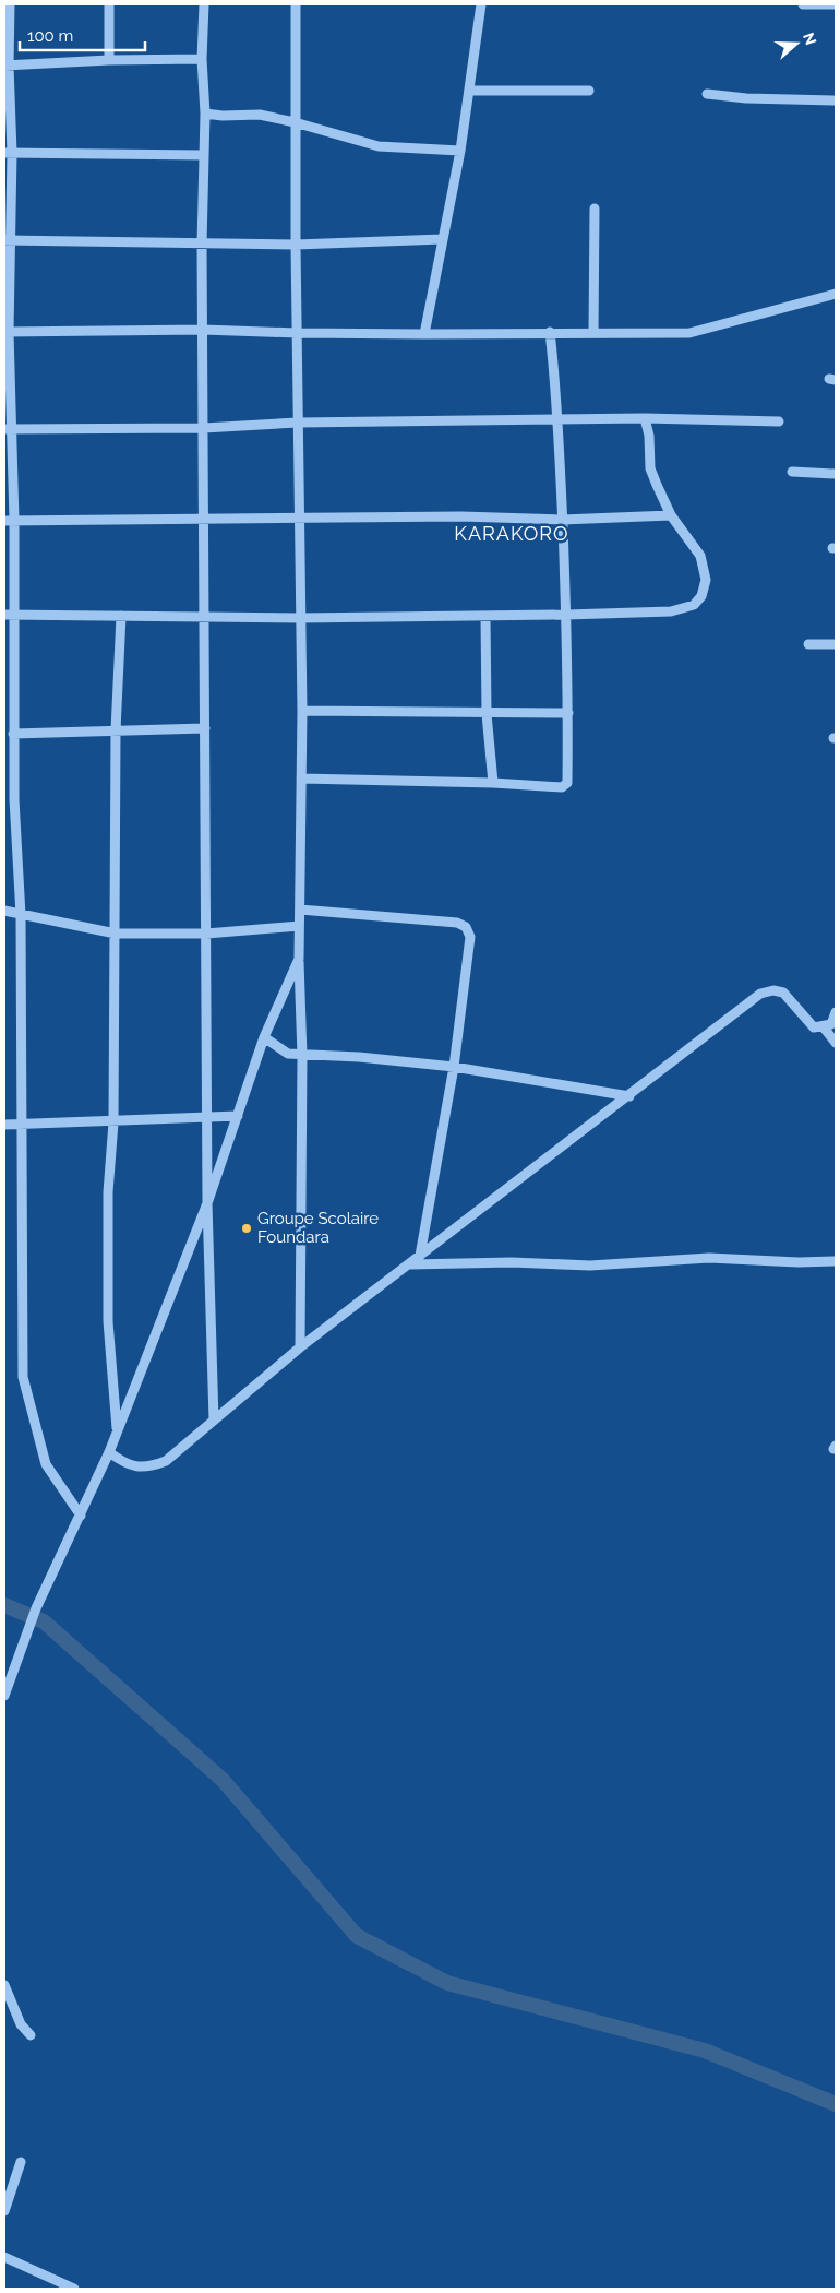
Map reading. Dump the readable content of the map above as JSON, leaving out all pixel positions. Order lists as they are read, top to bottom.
{
  "districts": ["KARAKORO"],
  "places": ["Groupe Scolaire Foundara"],
  "scale_bar": "100 m",
  "north": "right"
}
